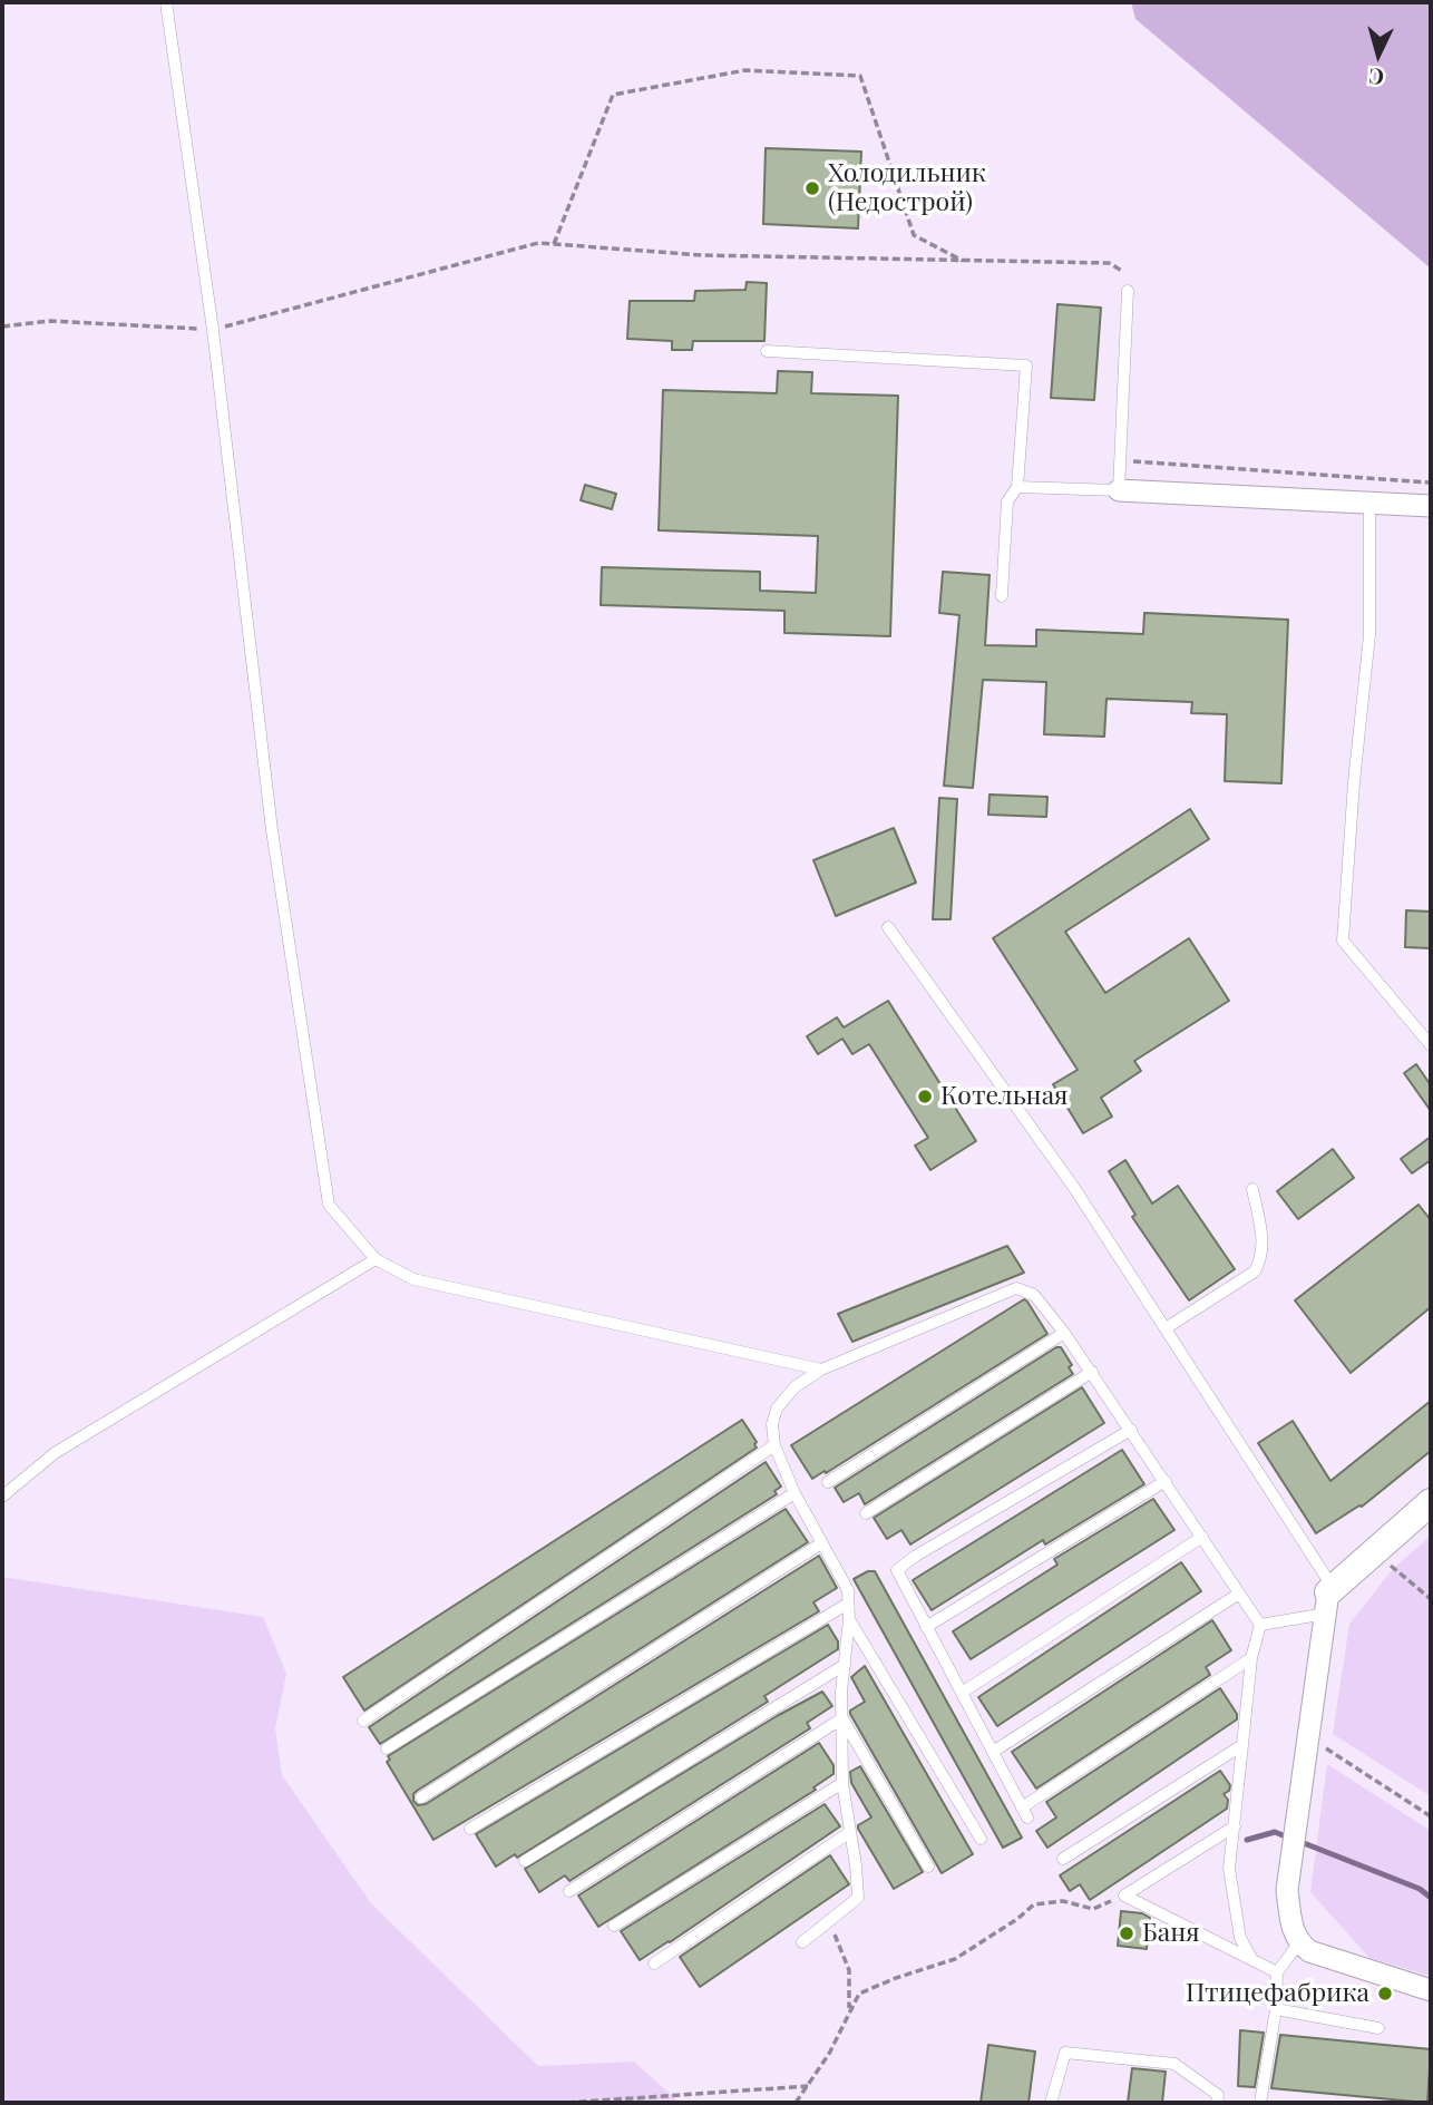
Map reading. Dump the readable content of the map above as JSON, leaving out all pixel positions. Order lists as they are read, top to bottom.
{
  "places": [
    "Холодильник (Недострой)",
    "Котельная",
    "Баня",
    "Птицефабрика"
  ],
  "north": "bottom"
}
